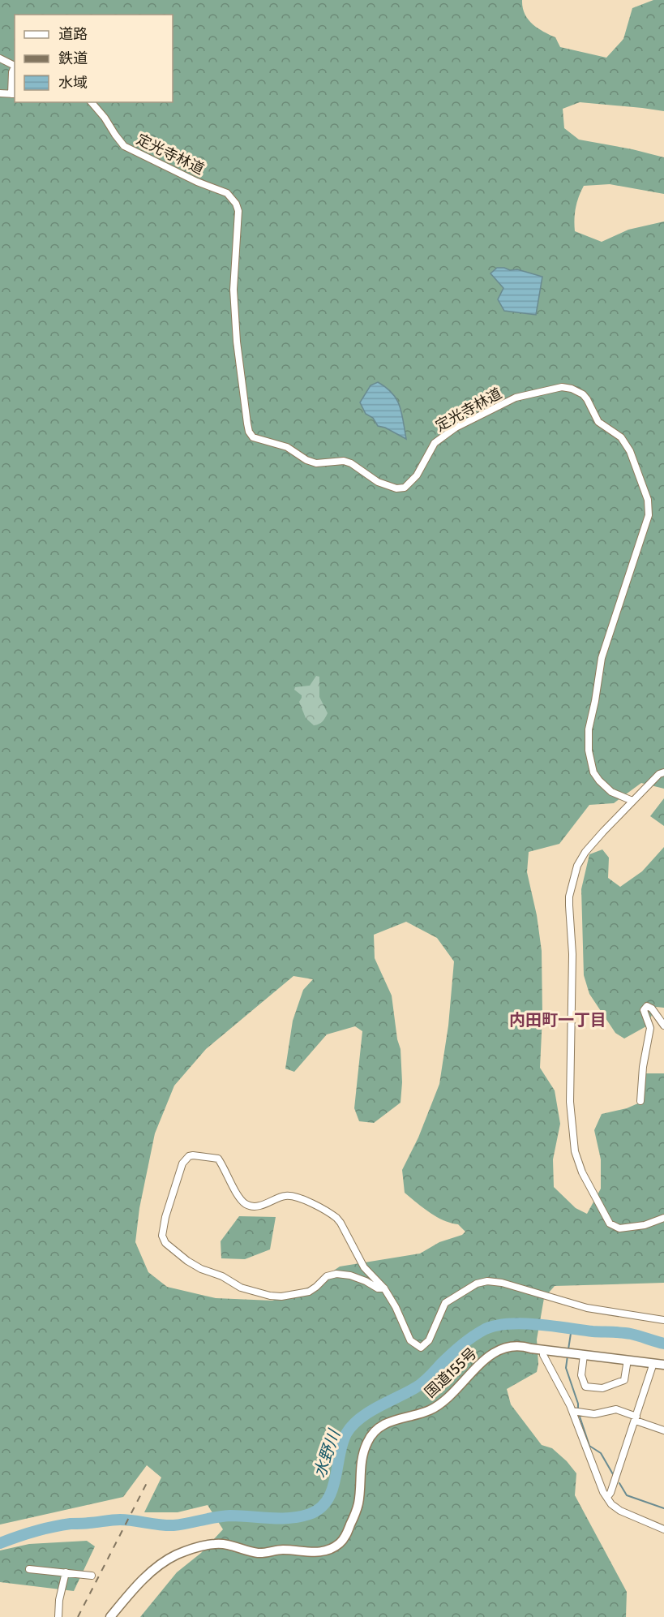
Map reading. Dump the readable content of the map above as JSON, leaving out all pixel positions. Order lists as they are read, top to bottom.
{
  "streets": {
    "highway": ["国道155号"],
    "street": ["定光寺林道"]
  },
  "districts": ["内田町一丁目"],
  "water": ["水野川"],
  "legend": ["道路", "鉄道", "水域"]
}
